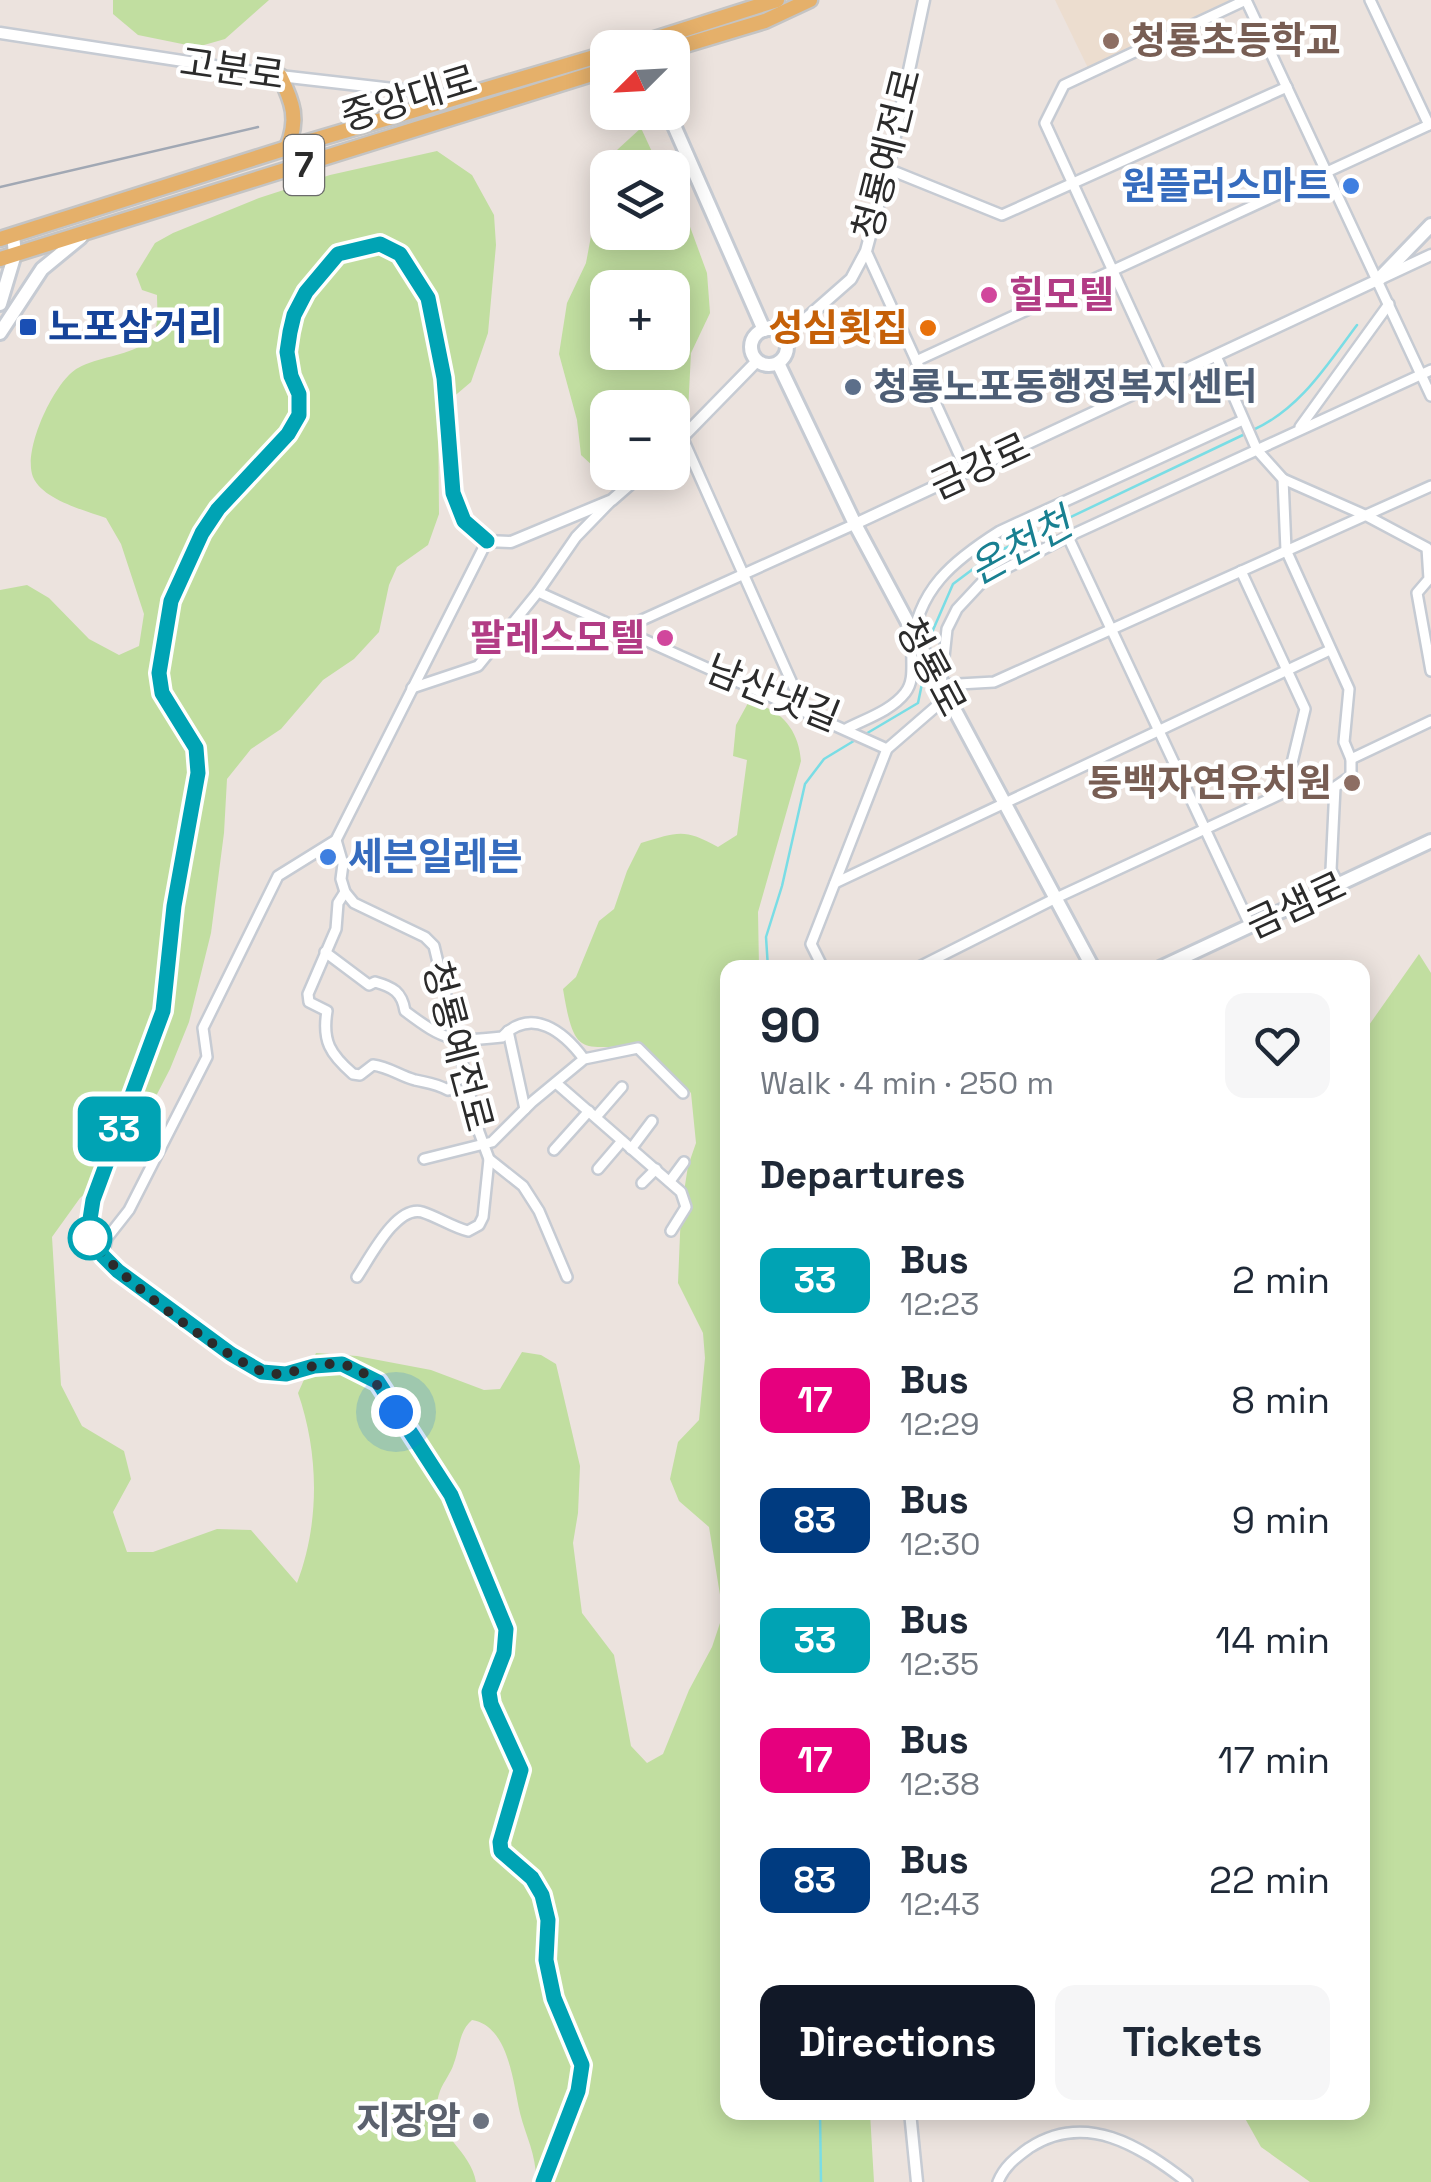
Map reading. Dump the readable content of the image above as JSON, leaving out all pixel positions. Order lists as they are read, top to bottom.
{
  "streets": {
    "main road": [
      "중앙대로",
      "7",
      "청룡로",
      "금샘로"
    ],
    "street": [
      "고분로",
      "청룡예전로",
      "금강로",
      "남산냇길"
    ]
  },
  "crossings": [
    ["고분로", "중앙대로"],
    ["청룡예전로", "청룡로"],
    ["금강로", "청룡로"],
    ["청룡로", "남산냇길"]
  ],
  "water": ["온천천"],
  "places": {
    "other": [
      "청룡초등학교",
      "원플러스마트",
      "힐모텔",
      "성심횟집",
      "청룡노포동행정복지센터",
      "팔레스모텔",
      "동백자연유치원",
      "세븐일레븐",
      "지장암"
    ],
    "transit": ["노포삼거리"]
  },
  "lines": ["bus line 33"],
  "north": "bottom left",
  "page": {
    "on_map": "33",
    "map_buttons": ["+", "−"],
    "heading": [
      ["90", "Walk · 4 min · 250 m"],
      "Departures"
    ],
    "list": [
      {
        "mark": "33",
        "name": "Bus",
        "note": "12:23",
        "value": "2 min"
      },
      {
        "mark": "17",
        "name": "Bus",
        "note": "12:29",
        "value": "8 min"
      },
      {
        "mark": "83",
        "name": "Bus",
        "note": "12:30",
        "value": "9 min"
      },
      {
        "mark": "33",
        "name": "Bus",
        "note": "12:35",
        "value": "14 min"
      },
      {
        "mark": "17",
        "name": "Bus",
        "note": "12:38",
        "value": "17 min"
      },
      {
        "mark": "83",
        "name": "Bus",
        "note": "12:43",
        "value": "22 min"
      }
    ],
    "buttons": ["Directions", "Tickets"]
  }
}
